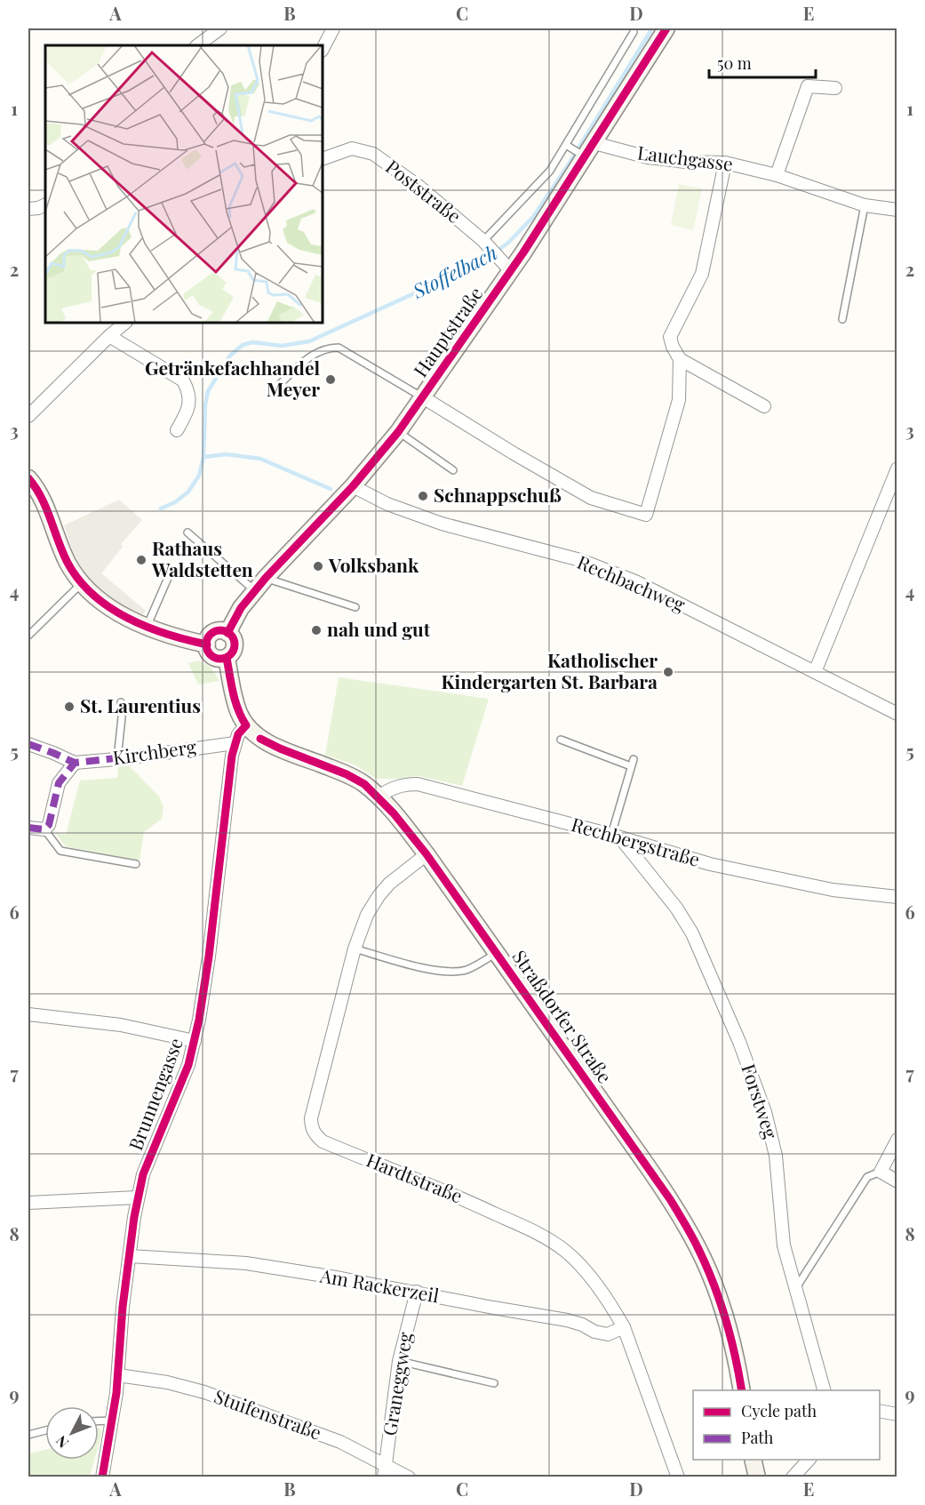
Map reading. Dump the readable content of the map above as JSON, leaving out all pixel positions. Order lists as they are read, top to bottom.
{
  "streets": {
    "street": [
      "Lauchgasse",
      "Poststraße",
      "Hauptstraße",
      "Rechbachweg",
      "Kirchberg",
      "Rechbergstraße",
      "Straßdorfer Straße",
      "Brunnengasse",
      "Forstweg",
      "Hardtstraße",
      "Am Rackerzeil",
      "Graneggweg",
      "Stuifenstraße"
    ]
  },
  "crossings": [
    ["Lauchgasse", "Hauptstraße"],
    ["Poststraße", "Hauptstraße"],
    ["Hauptstraße", "Rechbachweg"],
    ["Hauptstraße", "Straßdorfer Straße"],
    ["Kirchberg", "Brunnengasse"],
    ["Rechbergstraße", "Straßdorfer Straße"],
    ["Rechbergstraße", "Forstweg"],
    ["Straßdorfer Straße", "Brunnengasse"],
    ["Straßdorfer Straße", "Hardtstraße"],
    ["Brunnengasse", "Am Rackerzeil"],
    ["Brunnengasse", "Stuifenstraße"],
    ["Hardtstraße", "Am Rackerzeil"],
    ["Am Rackerzeil", "Graneggweg"],
    ["Graneggweg", "Stuifenstraße"]
  ],
  "water": ["Stoffelbach"],
  "places": [
    "Getränkefachhandel Meyer",
    "Schnappschuß",
    "Rathaus Waldstetten",
    "Volksbank",
    "nah und gut",
    "Katholischer Kindergarten St. Barbara",
    "St. Laurentius"
  ],
  "legend": ["Cycle path", "Path"],
  "scale_bar": "50 m",
  "north": "bottom left",
  "grid": {
    "columns": [
      "A",
      "B",
      "C",
      "D",
      "E"
    ],
    "rows": [
      "1",
      "2",
      "3",
      "4",
      "5",
      "6",
      "7",
      "8",
      "9"
    ]
  }
}
